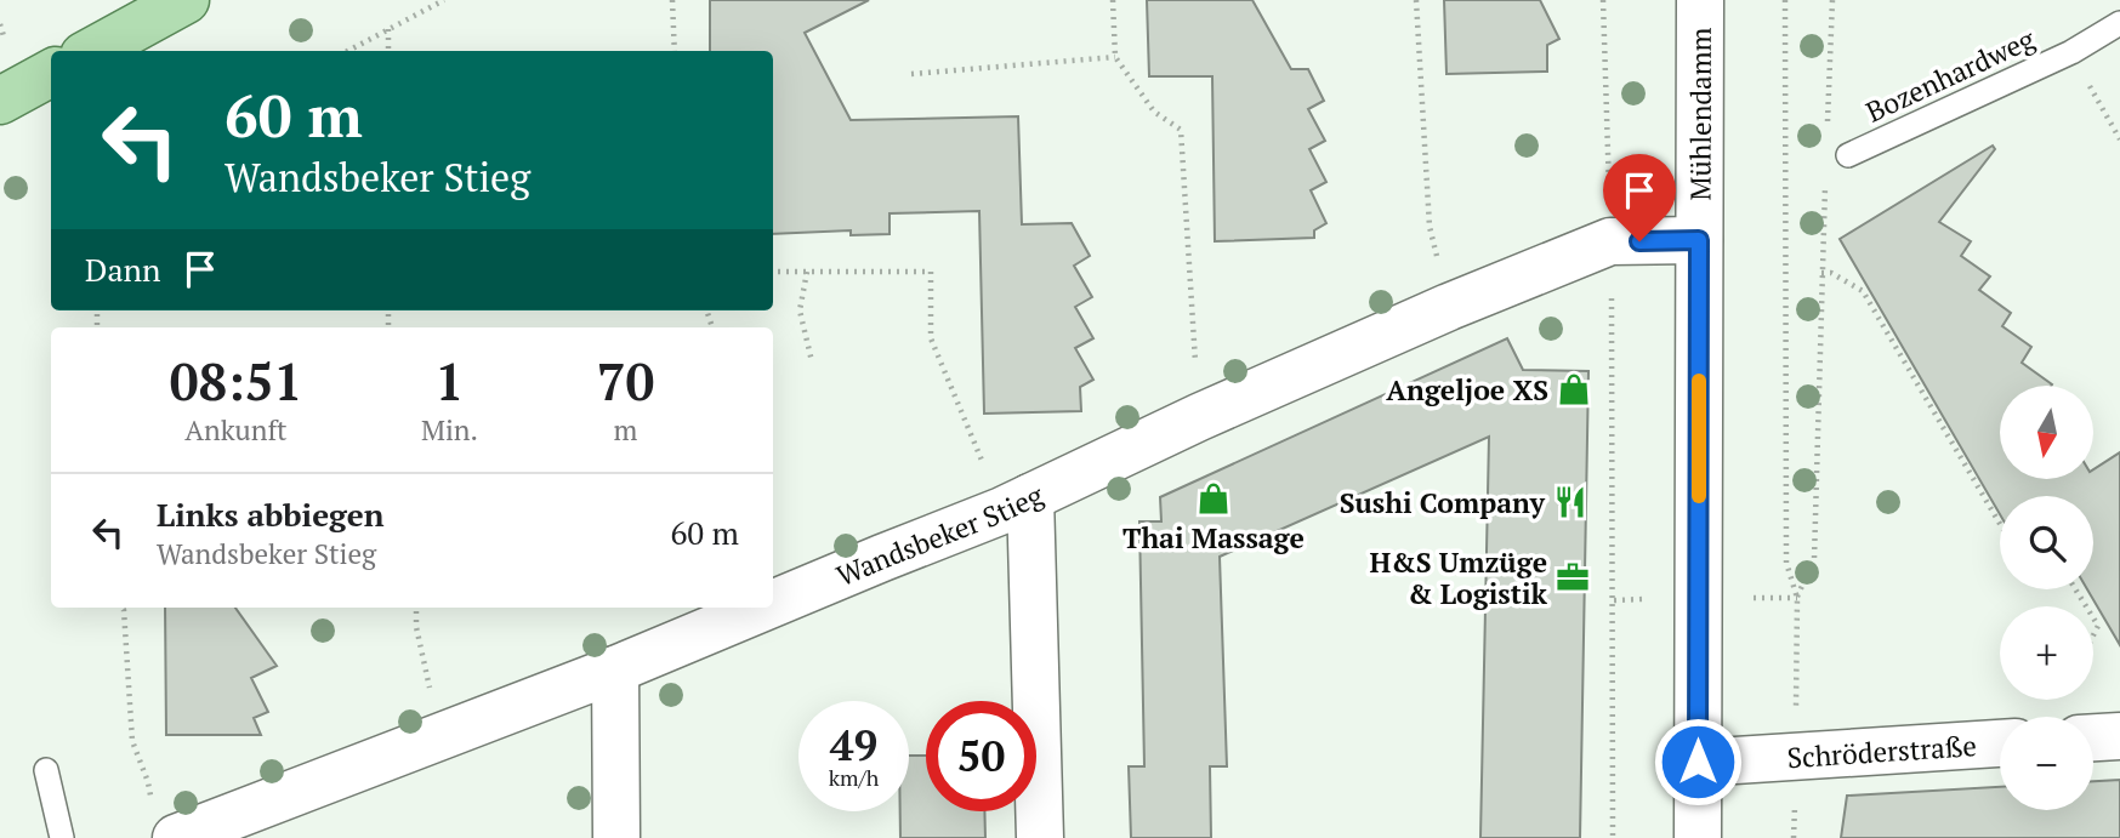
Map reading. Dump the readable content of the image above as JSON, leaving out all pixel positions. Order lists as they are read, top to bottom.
{
  "streets": {
    "street": ["Mühlendamm", "Wandsbeker Stieg", "Schröderstraße"],
    "lane": ["Bozenhardweg"]
  },
  "crossings": [
    ["Mühlendamm", "Wandsbeker Stieg"],
    ["Mühlendamm", "Schröderstraße"]
  ],
  "places": {
    "shop": ["Angeljoe XS", "Thai Massage"],
    "restaurant": ["Sushi Company"],
    "office": ["H&S Umzüge & Logistik"]
  },
  "north": "bottom",
  "page": {
    "turn": ["60 m", "Wandsbeker Stieg"],
    "then": "Dann",
    "eta": [
      "08:51",
      "Ankunft",
      "1",
      "Min.",
      "70",
      "m"
    ],
    "map_buttons": ["+", "−"],
    "list": [
      {
        "name": "Links abbiegen",
        "note": "Wandsbeker Stieg",
        "value": "60 m"
      }
    ],
    "speed": "49 km/h",
    "limit": "50"
  }
}
